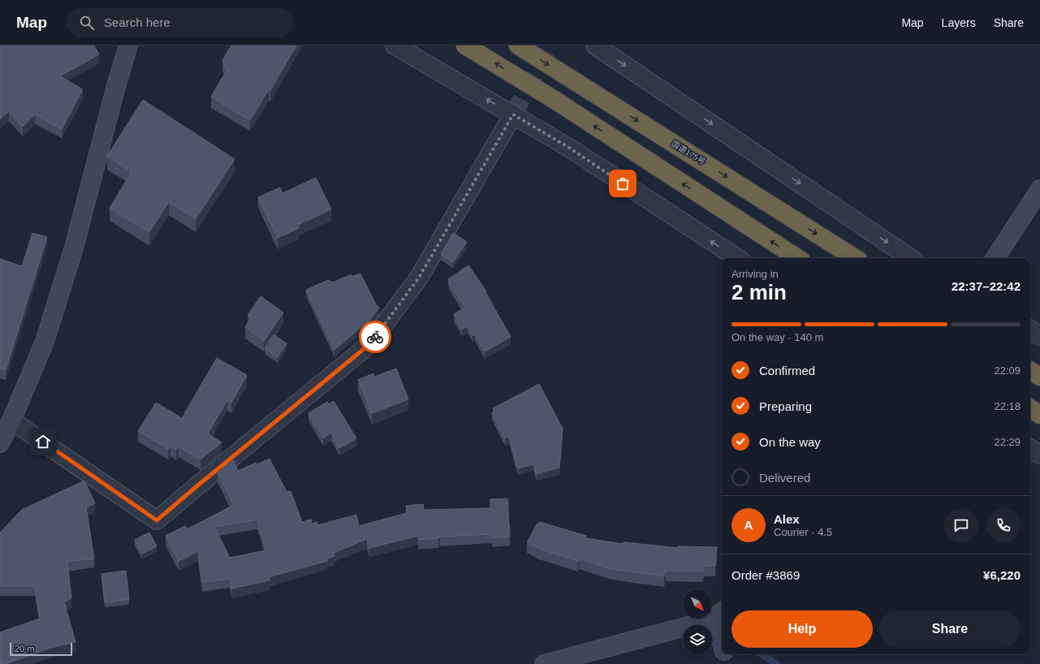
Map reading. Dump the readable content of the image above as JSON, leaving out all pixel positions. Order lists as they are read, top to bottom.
{
  "streets": {
    "highway": ["国道175号"]
  },
  "scale_bar": "20 m",
  "north": "bottom right",
  "page": {
    "header": "Map",
    "search": "Search here",
    "nav": ["Map", "Layers", "Share"],
    "heading": ["2 min", "Arriving in", "22:37–22:42"],
    "panel": [
      "Alex",
      "Courier · 4.5",
      "Order #3869",
      "¥6,220"
    ],
    "bar": "On the way · 140 m",
    "list": [
      ["Confirmed", "22:09"],
      ["Preparing", "22:18"],
      ["On the way", "22:29"],
      "Delivered"
    ],
    "round": "A",
    "buttons": ["Help", "Share"],
    "scale": "20 m"
  }
}
